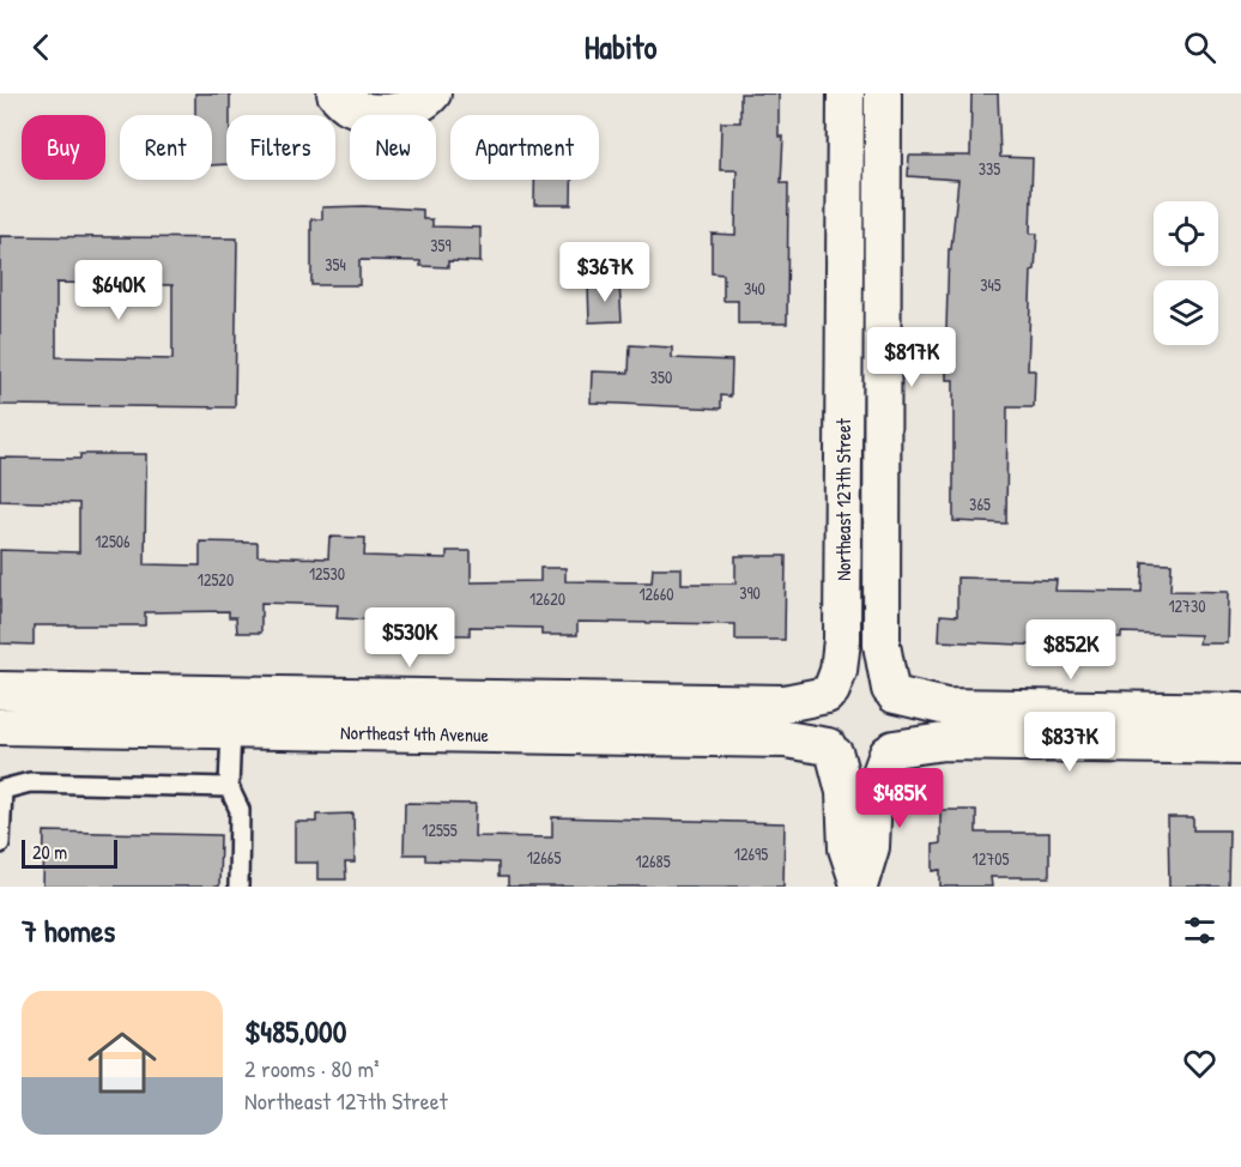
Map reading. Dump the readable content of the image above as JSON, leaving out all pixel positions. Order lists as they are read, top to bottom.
{
  "streets": {
    "street": ["Northeast 127th Street", "Northeast 4th Avenue"]
  },
  "crossings": [
    ["Northeast 127th Street", "Northeast 4th Avenue"]
  ],
  "house_numbers": [
    "335",
    "359",
    "354",
    "345",
    "340",
    "350",
    "365",
    "12506",
    "12530",
    "12520",
    "390",
    "12660",
    "12620",
    "12730",
    "12555",
    "12695",
    "12665",
    "12705",
    "12685"
  ],
  "scale_bar": "20 m",
  "page": {
    "header": "Habito",
    "chip": [
      "Buy",
      "Rent",
      "Filters",
      "New",
      "Apartment"
    ],
    "price": [
      "$367K",
      "$640K",
      "$817K",
      "$530K",
      "$852K",
      "$837K",
      "$485K"
    ],
    "scale": "20 m",
    "heading": "7 homes",
    "list": [
      {
        "name": "$485,000",
        "note": "2 rooms · 80 m² · Northeast 127th Street"
      }
    ]
  }
}
